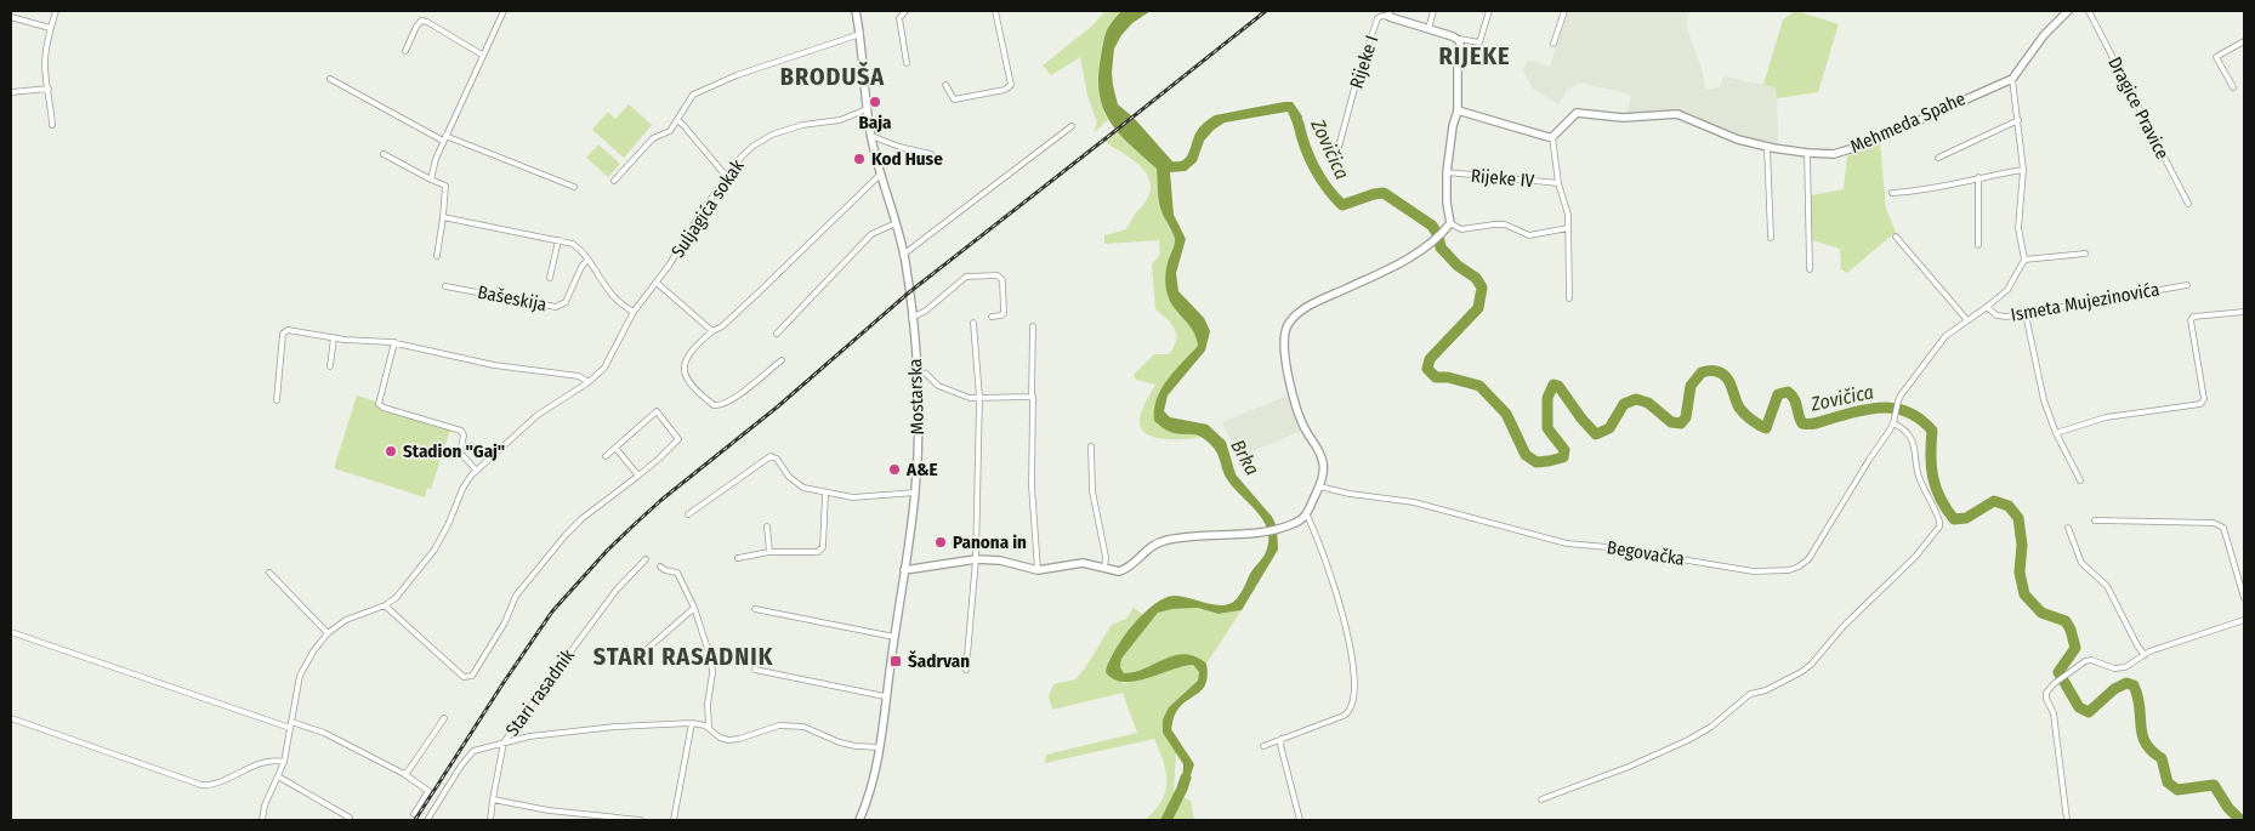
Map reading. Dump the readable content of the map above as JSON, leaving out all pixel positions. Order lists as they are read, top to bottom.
{
  "streets": {
    "street": [
      "Rijeke I",
      "Dragice Pravice",
      "Mehmeda Spahe",
      "Rijeke IV",
      "Suljagića sokak",
      "Bašeskija",
      "Ismeta Mujezinovića",
      "Mostarska",
      "Begovačka",
      "Stari rasadnik"
    ]
  },
  "crossings": [
    ["Suljagića sokak", "Mostarska"],
    ["Mostarska", "Stari rasadnik"]
  ],
  "districts": ["RIJEKE", "BRODUŠA", "STARI RASADNIK"],
  "water": ["Zovičica", "Brka"],
  "places": {
    "other": [
      "Baja",
      "Kod Huse",
      "Stadion \"Gaj\"",
      "A&E",
      "Panona in"
    ],
    "transit": ["Šadrvan"]
  }
}
